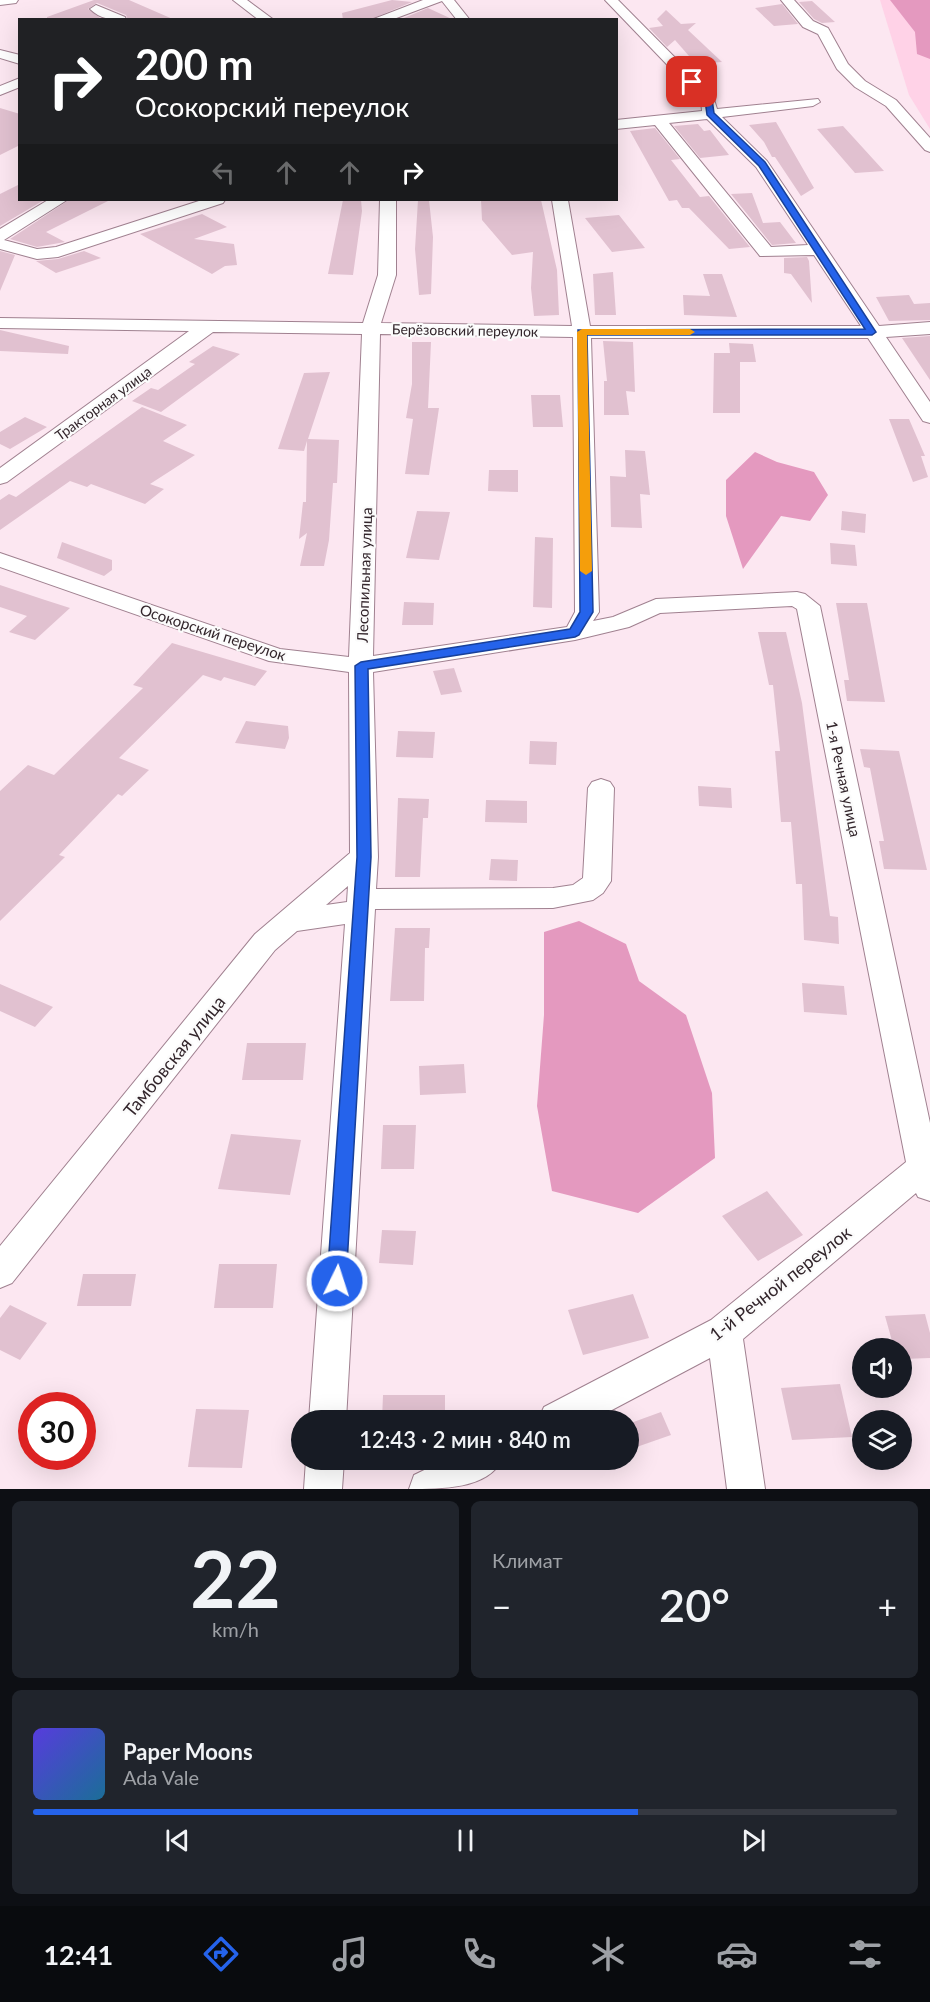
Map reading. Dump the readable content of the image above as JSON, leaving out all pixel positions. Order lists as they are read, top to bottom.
{
  "streets": {
    "street": [
      "Берёзовский переулок",
      "Тракторная улица",
      "Лесопильная улица",
      "Осокорский переулок",
      "1-я Речная улица",
      "Тамбовская улица",
      "1-й Речной переулок"
    ]
  },
  "crossings": [
    ["Берёзовский переулок", "Тракторная улица"],
    ["Берёзовский переулок", "Лесопильная улица"],
    ["Лесопильная улица", "Осокорский переулок"],
    ["Лесопильная улица", "Тамбовская улица"],
    ["Осокорский переулок", "1-я Речная улица"],
    ["1-я Речная улица", "1-й Речной переулок"]
  ],
  "page": {
    "turn": ["200 m", "Осокорский переулок"],
    "limit": "30",
    "trip": "12:43 · 2 мин · 840 m",
    "tile": [
      ["22", "km/h"],
      "Климат"
    ],
    "heat": ["−", "20°", "+"],
    "song": ["Paper Moons", "Ada Vale"],
    "tabs": "12:41"
  }
}
